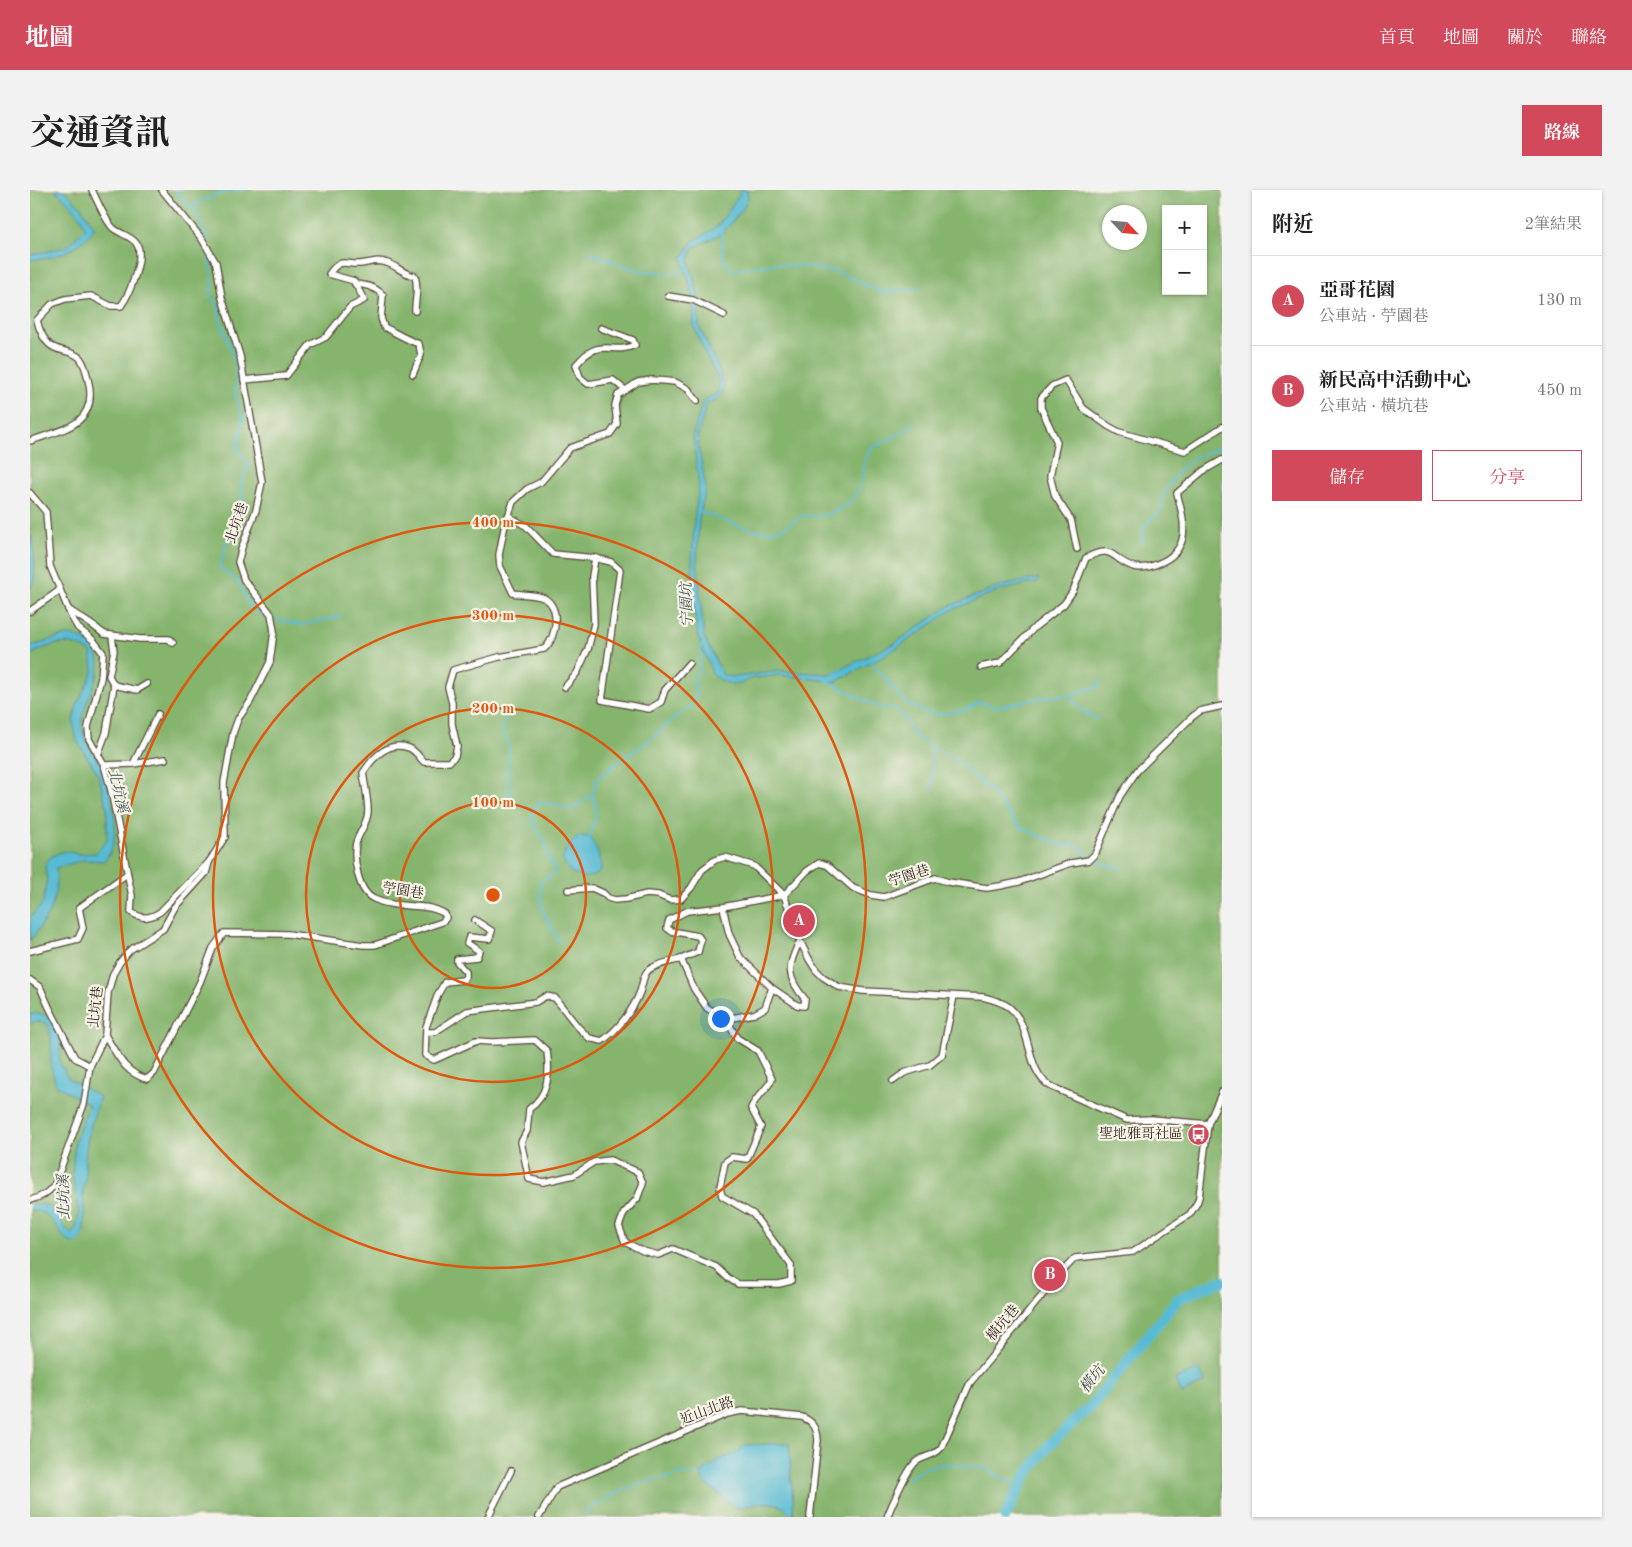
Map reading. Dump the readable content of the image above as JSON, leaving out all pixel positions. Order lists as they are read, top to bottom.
{
  "streets": {
    "street": [
      "北坑巷",
      "苧園巷",
      "橫坑巷",
      "近山北路"
    ]
  },
  "crossings": [
    ["北坑巷", "苧園巷"]
  ],
  "water": ["宁園坑", "北坑溪", "橫坑"],
  "places": {
    "bus stop": ["聖地雅哥社區"]
  },
  "north": "bottom right",
  "page": {
    "header": "地圖",
    "nav": [
      "首頁",
      "地圖",
      "關於",
      "聯絡"
    ],
    "title": "交通資訊",
    "buttons": [
      "路線",
      ["儲存", "分享"]
    ],
    "heading": ["附近", "2筆結果"],
    "map_buttons": ["+", "−"],
    "list": [
      {
        "mark": "A",
        "name": "亞哥花園",
        "note": "公車站 · 苧園巷",
        "value": "130 m"
      },
      {
        "mark": "B",
        "name": "新民高中活動中心",
        "note": "公車站 · 橫坑巷",
        "value": "450 m"
      }
    ],
    "pins": ["A", "B"]
  },
  "rings": [
    "400 m",
    "300 m",
    "200 m",
    "100 m"
  ]
}
